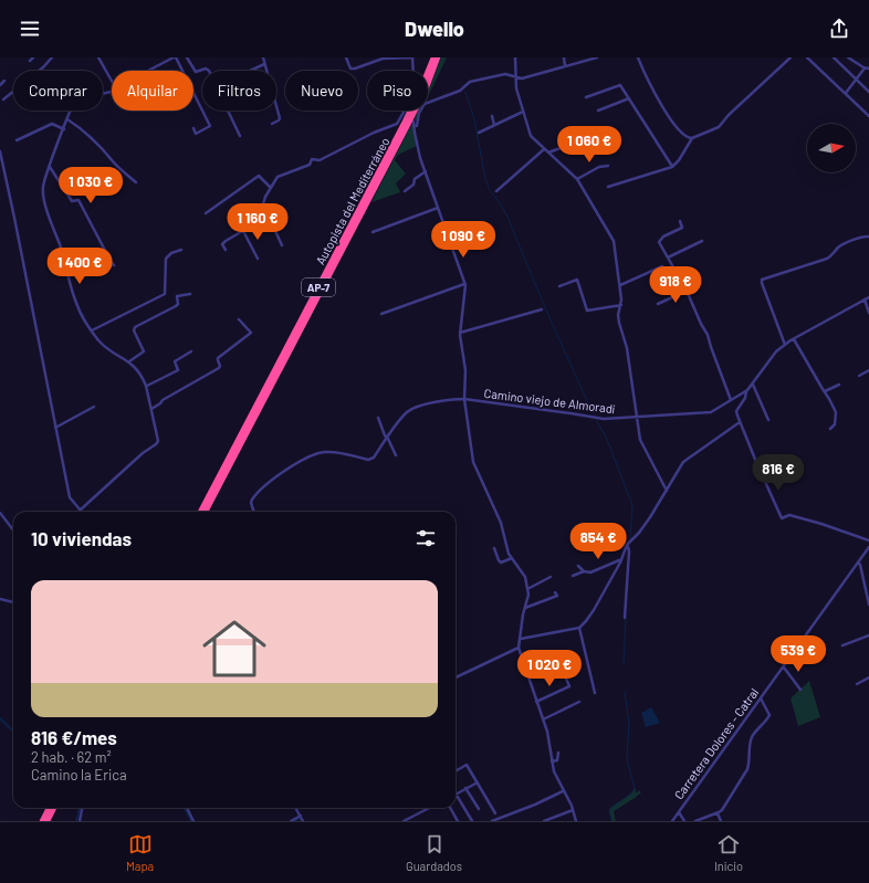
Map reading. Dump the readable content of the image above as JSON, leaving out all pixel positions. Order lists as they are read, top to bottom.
{
  "streets": {
    "highway": ["Autopista del Mediterráneo", "AP-7"],
    "street": ["Camino viejo de Almoradí", "Carretera Dolores - Catral"]
  },
  "north": "right",
  "page": {
    "header": "Dwello",
    "chip": [
      "Comprar",
      "Alquilar",
      "Filtros",
      "Nuevo",
      "Piso"
    ],
    "price": [
      "1 060 €",
      "1 030 €",
      "1 160 €",
      "1 090 €",
      "1 400 €",
      "918 €",
      "816 €",
      "854 €",
      "539 €",
      "1 020 €"
    ],
    "heading": "10 viviendas",
    "list": [
      {
        "name": "816 €/mes",
        "note": "2 hab. · 62 m² · Camino la Erica"
      }
    ],
    "tabs": ["Mapa", "Guardados", "Inicio"]
  }
}
